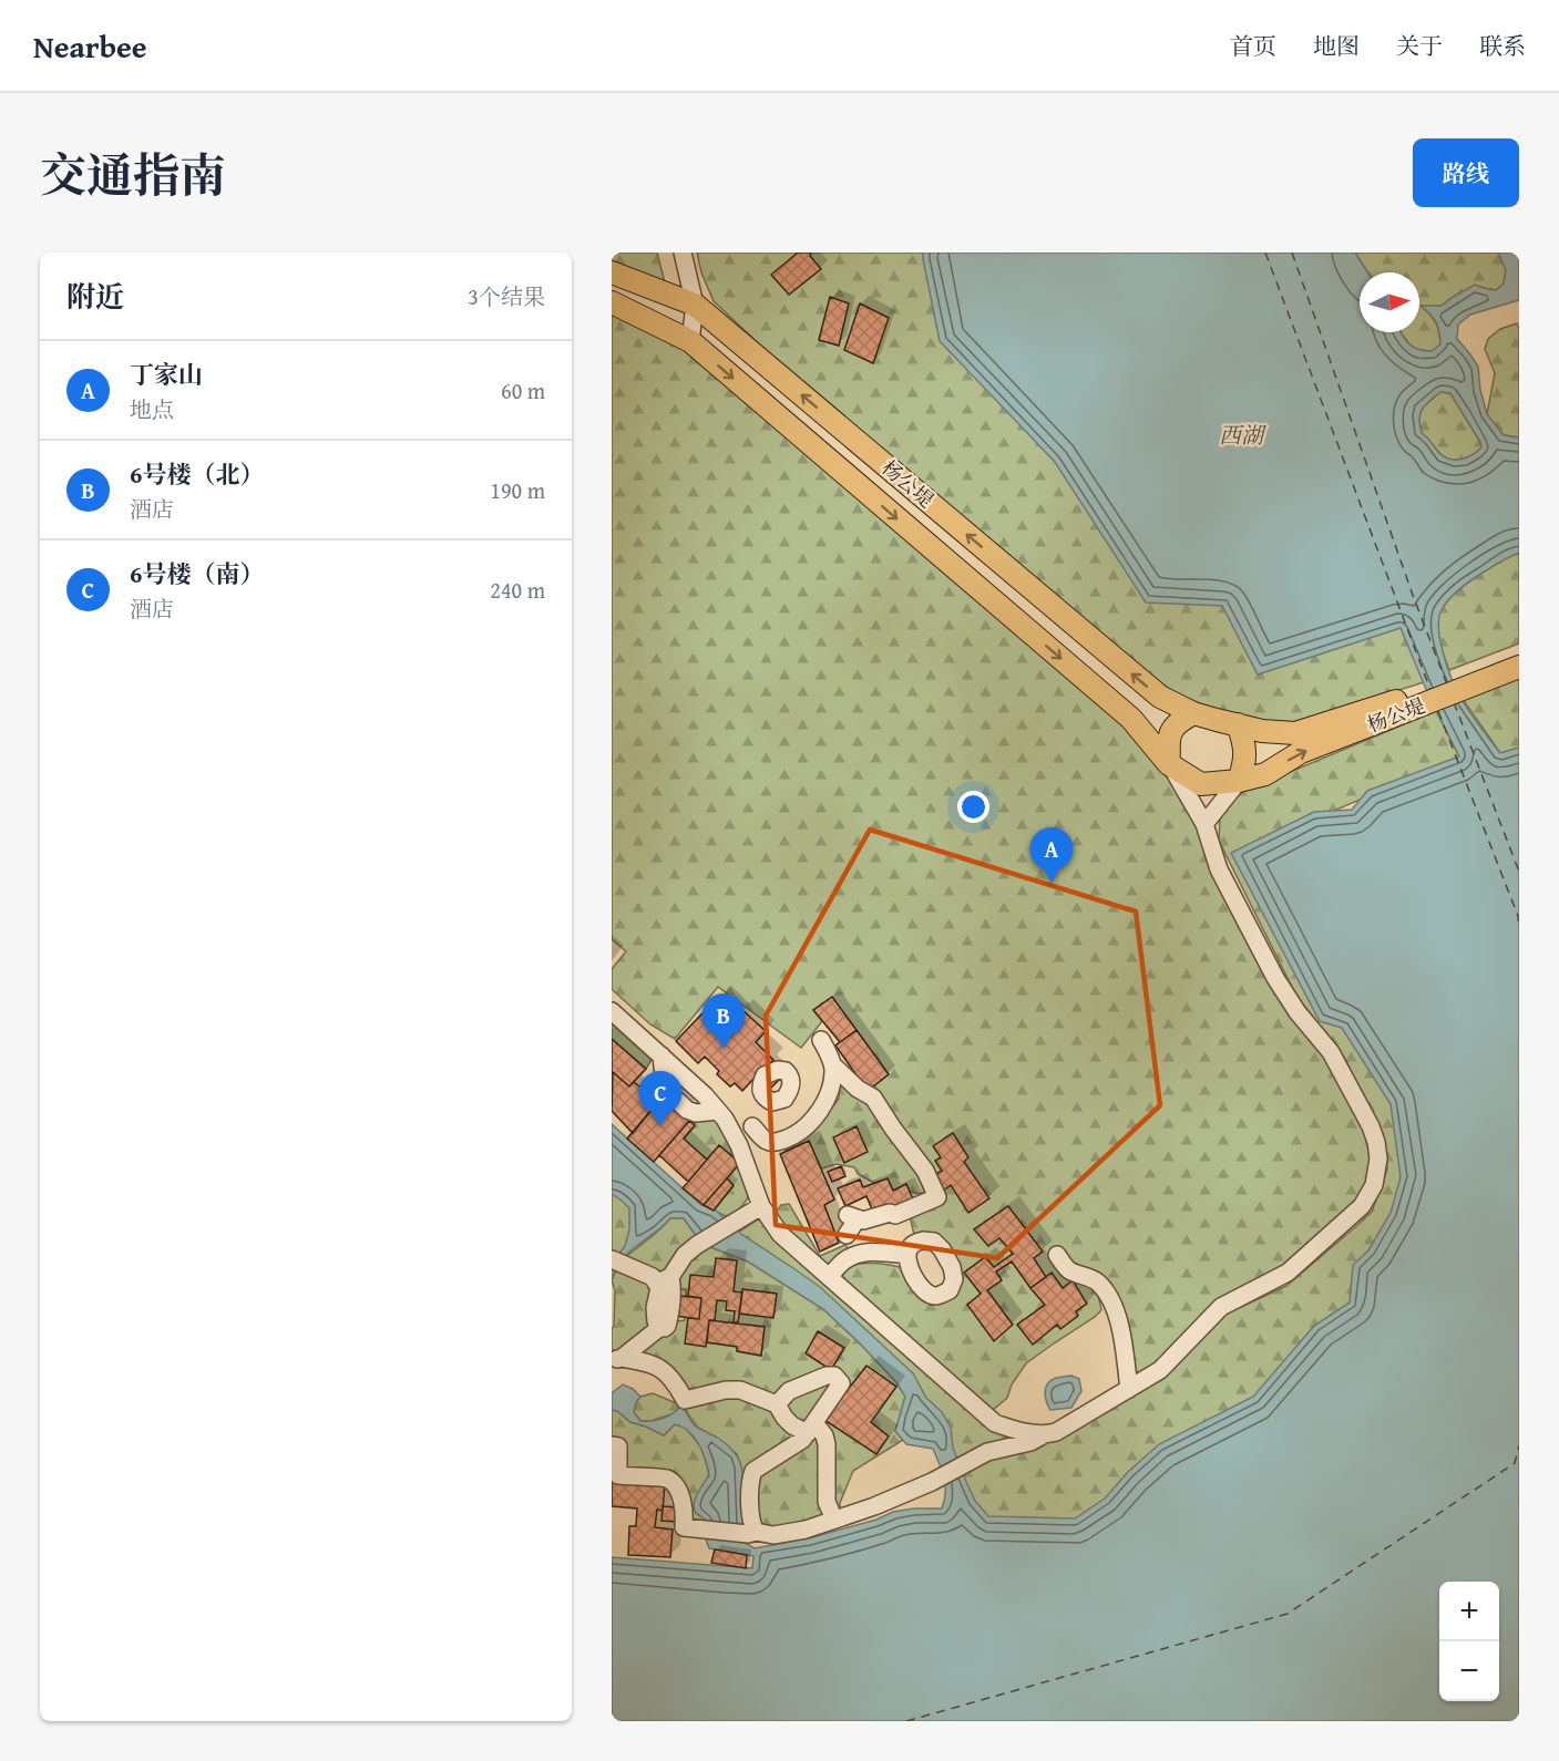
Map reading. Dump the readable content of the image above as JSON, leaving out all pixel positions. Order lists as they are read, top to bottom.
{
  "streets": {
    "main road": ["杨公堤"]
  },
  "water": ["西湖"],
  "north": "right",
  "page": {
    "header": "Nearbee",
    "nav": [
      "首页",
      "地图",
      "关于",
      "联系"
    ],
    "title": "交通指南",
    "buttons": "路线",
    "heading": ["附近", "3个结果"],
    "list": [
      {
        "mark": "A",
        "name": "丁家山",
        "note": "地点",
        "value": "60 m"
      },
      {
        "mark": "B",
        "name": "6号楼（北）",
        "note": "酒店",
        "value": "190 m"
      },
      {
        "mark": "C",
        "name": "6号楼（南）",
        "note": "酒店",
        "value": "240 m"
      }
    ],
    "pins": ["A", "B", "C"],
    "map_buttons": ["+", "−"]
  }
}
